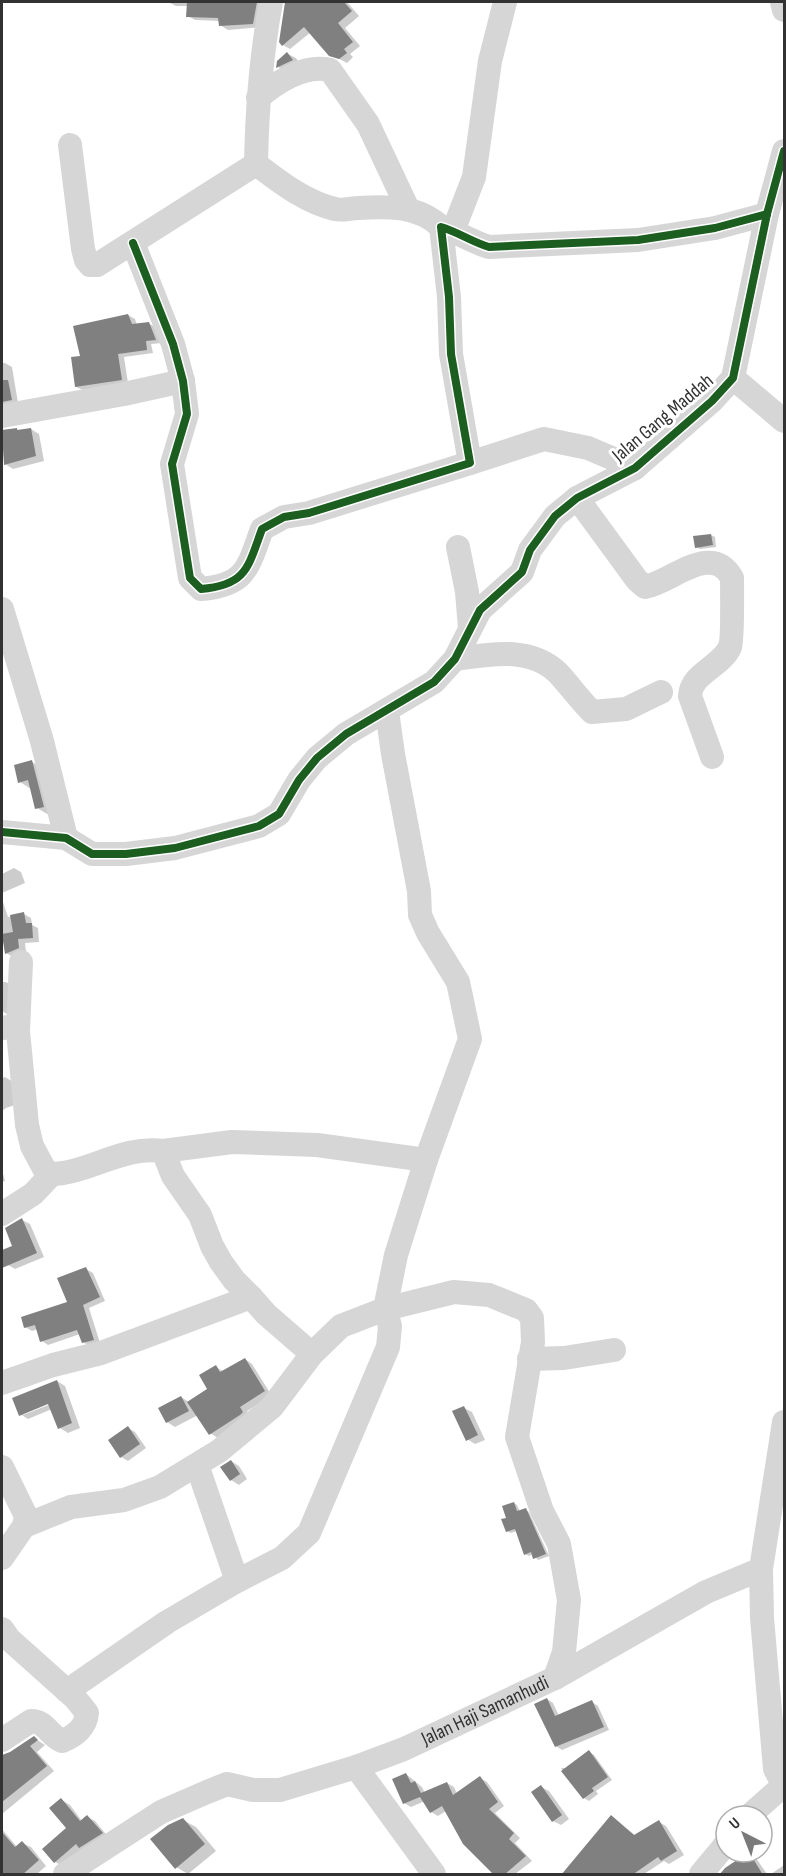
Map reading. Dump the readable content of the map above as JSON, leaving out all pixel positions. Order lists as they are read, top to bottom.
{
  "streets": {
    "street": ["Jalan Gang Maddah", "Jalan Haji Samanhudi"]
  },
  "north": "top left"
}
